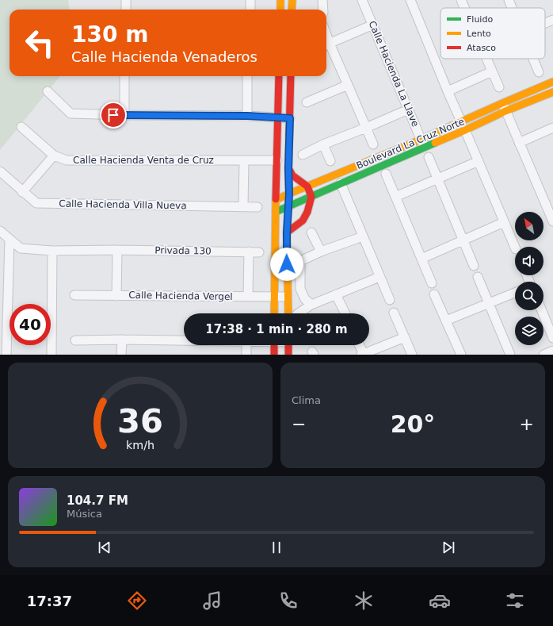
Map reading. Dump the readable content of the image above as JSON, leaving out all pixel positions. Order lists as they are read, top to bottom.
{
  "streets": {
    "street": [
      "Calle Hacienda La Llave",
      "Boulevard La Cruz Norte",
      "Calle Hacienda Venta de Cruz",
      "Calle Hacienda Villa Nueva",
      "Privada 130",
      "Calle Hacienda Vergel"
    ]
  },
  "crossings": [
    ["Calle Hacienda La Llave", "Boulevard La Cruz Norte"]
  ],
  "legend": ["Fluido", "Lento", "Atasco"],
  "north": "top left",
  "page": {
    "turn": ["130 m", "Calle Hacienda Venaderos"],
    "limit": "40",
    "trip": "17:38 · 1 min · 280 m",
    "tile": "Clima",
    "heat": ["−", "20°", "+"],
    "song": ["104.7 FM", "Música"],
    "tabs": "17:37",
    "gauge": ["36", "km/h"]
  }
}
